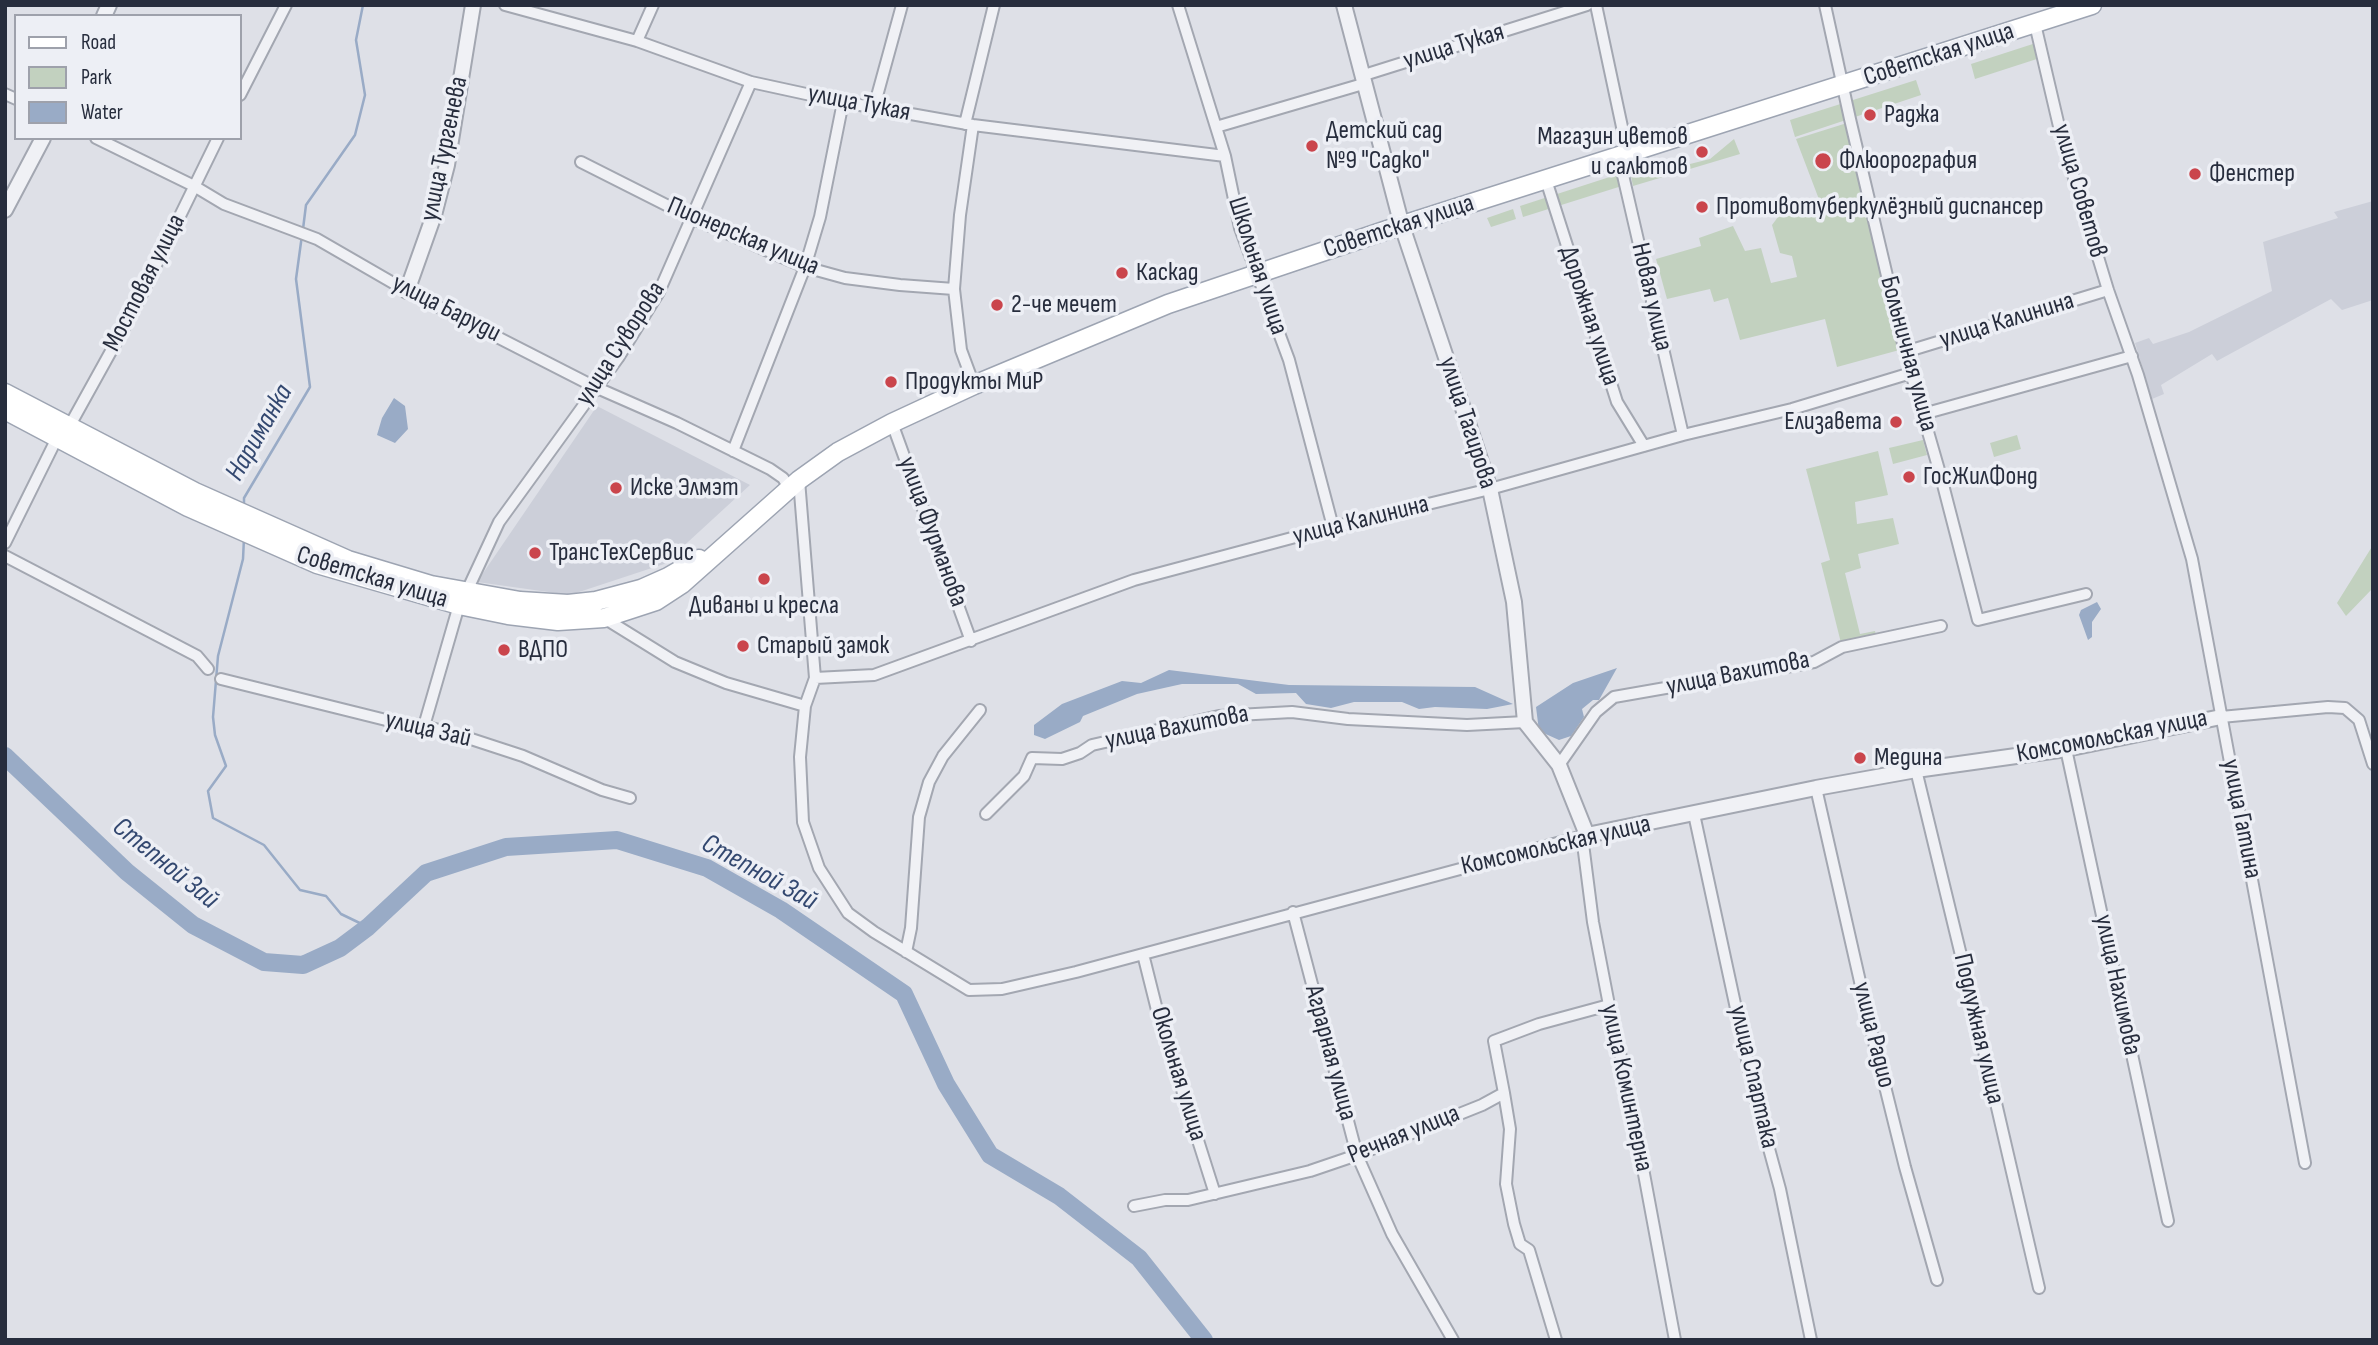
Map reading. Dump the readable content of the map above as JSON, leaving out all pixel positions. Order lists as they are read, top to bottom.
{
  "streets": {
    "main road": ["Советская улица"],
    "street": [
      "улица Тукая",
      "улица Тургенева",
      "улица Советов",
      "Пионерская улица",
      "Школьная улица",
      "Мостовая улица",
      "Новая улица",
      "улица Баруди",
      "Дорожная улица",
      "улица Калинина",
      "улица Суворова",
      "Больничная улица",
      "улица Тагирова",
      "улица Фурманова",
      "улица Вахитова",
      "улица Зай",
      "Комсомольская улица",
      "улица Гатина",
      "улица Нахимова",
      "Подлужная улица",
      "улица Радио",
      "Аграрная улица",
      "Окольная улица",
      "улица Спартака",
      "улица Коминтерна",
      "Речная улица"
    ]
  },
  "crossings": [
    ["улица Тукая", "Школьная улица"],
    ["улица Тукая", "улица Суворова"],
    ["улица Тукая", "улица Тагирова"],
    ["Советская улица", "улица Советов"],
    ["Советская улица", "Школьная улица"],
    ["Советская улица", "Мостовая улица"],
    ["Советская улица", "Новая улица"],
    ["Советская улица", "улица Баруди"],
    ["Советская улица", "Дорожная улица"],
    ["Советская улица", "улица Суворова"],
    ["Советская улица", "Больничная улица"],
    ["Советская улица", "улица Тагирова"],
    ["Советская улица", "улица Фурманова"],
    ["улица Тургенева", "улица Баруди"],
    ["улица Советов", "улица Калинина"],
    ["улица Советов", "улица Гатина"],
    ["Пионерская улица", "улица Суворова"],
    ["Школьная улица", "улица Калинина"],
    ["Мостовая улица", "улица Баруди"],
    ["Новая улица", "улица Калинина"],
    ["улица Баруди", "улица Суворова"],
    ["Дорожная улица", "улица Калинина"],
    ["улица Калинина", "Больничная улица"],
    ["улица Калинина", "улица Тагирова"],
    ["улица Калинина", "улица Фурманова"],
    ["улица Калинина", "Комсомольская улица"],
    ["улица Суворова", "улица Зай"],
    ["улица Тагирова", "улица Вахитова"],
    ["Комсомольская улица", "улица Гатина"],
    ["Комсомольская улица", "улица Нахимова"],
    ["Комсомольская улица", "Подлужная улица"],
    ["Комсомольская улица", "улица Радио"],
    ["Комсомольская улица", "Аграрная улица"],
    ["Комсомольская улица", "Окольная улица"],
    ["Комсомольская улица", "улица Спартака"],
    ["Комсомольская улица", "улица Коминтерна"],
    ["Аграрная улица", "Речная улица"],
    ["Окольная улица", "Речная улица"]
  ],
  "water": ["Нариманка", "Степной Зай"],
  "places": [
    "Раджа",
    "Детский сад №9 \"Садко\"",
    "Магазин цветов и салютов",
    "Флюорография",
    "Фенстер",
    "Противотуберкулёзный диспансер",
    "Каскад",
    "2-че мечет",
    "Продукты МиР",
    "Елизавета",
    "ГосЖилФонд",
    "Иске Элмэт",
    "ТрансТехСервис",
    "Диваны и кресла",
    "Старый замок",
    "ВДПО",
    "Медина"
  ],
  "legend": ["Road", "Park", "Water"]
}
